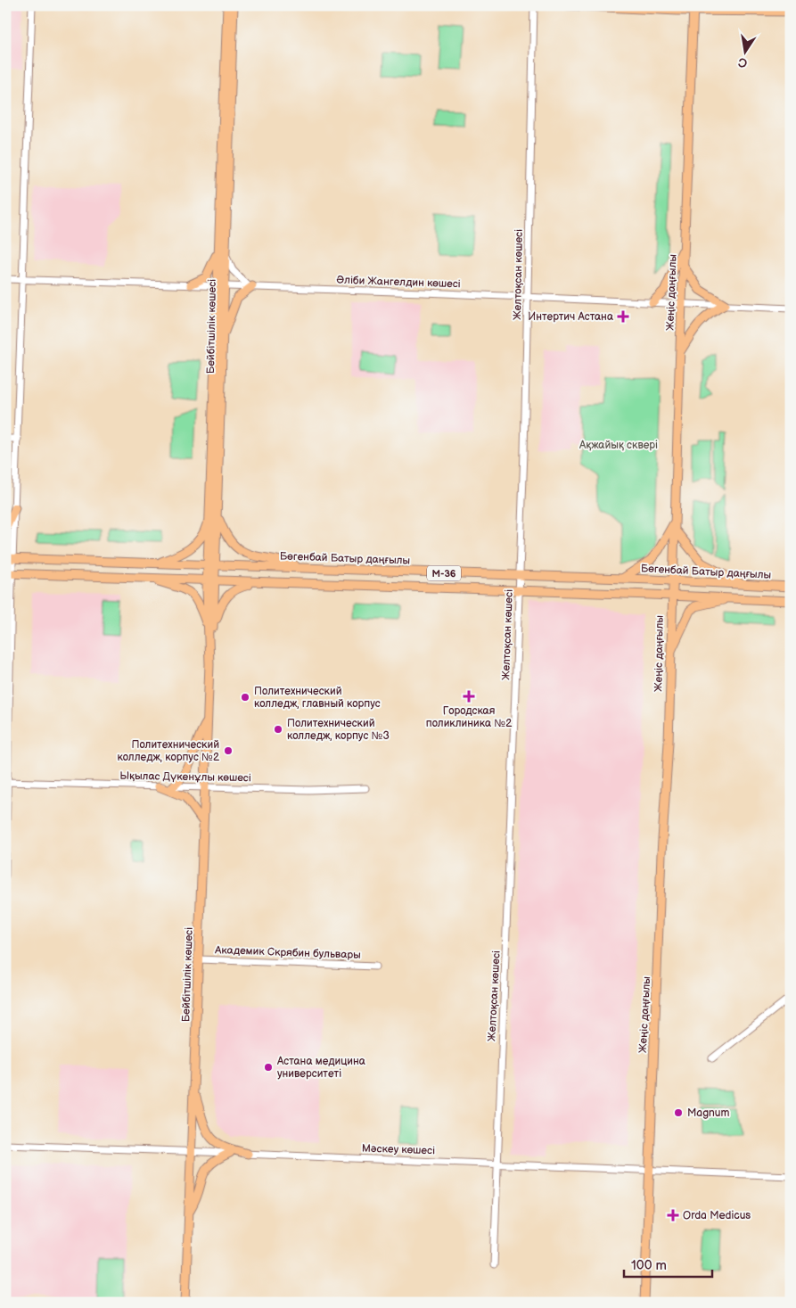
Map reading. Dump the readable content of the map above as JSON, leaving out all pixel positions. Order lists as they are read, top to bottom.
{
  "streets": {
    "main road": [
      "Жеңіс даңғылы",
      "Бейбітшілік көшесі",
      "Бөгенбай Батыр даңғылы",
      "M-36"
    ],
    "street": [
      "Желтоқсан көшесі",
      "Әліби Жангелдин көшесі",
      "Ықылас Дүкенұлы көшесі",
      "Академик Скрябин бульвары",
      "Мәскеу көшесі"
    ]
  },
  "crossings": [
    ["Желтоқсан көшесі", "Әліби Жангелдин көшесі"],
    ["Желтоқсан көшесі", "Бөгенбай Батыр даңғылы"],
    ["Желтоқсан көшесі", "M-36"],
    ["Желтоқсан көшесі", "Мәскеу көшесі"],
    ["Әліби Жангелдин көшесі", "Жеңіс даңғылы"],
    ["Әліби Жангелдин көшесі", "Бейбітшілік көшесі"],
    ["Жеңіс даңғылы", "Бөгенбай Батыр даңғылы"],
    ["Жеңіс даңғылы", "M-36"],
    ["Жеңіс даңғылы", "Мәскеу көшесі"],
    ["Бейбітшілік көшесі", "Бөгенбай Батыр даңғылы"],
    ["Бейбітшілік көшесі", "M-36"],
    ["Бейбітшілік көшесі", "Ықылас Дүкенұлы көшесі"],
    ["Бейбітшілік көшесі", "Академик Скрябин бульвары"],
    ["Бейбітшілік көшесі", "Мәскеу көшесі"]
  ],
  "parks": ["Ақжайық сквері"],
  "places": {
    "health": ["Интертич Астана", "Городская поликлиника №2", "Orda Medicus"],
    "other": [
      "Политехнический колледж, главный корпус",
      "Политехнический колледж, корпус №3",
      "Политехнический колледж, корпус №2",
      "Астана медицина университеті",
      "Magnum"
    ]
  },
  "scale_bar": "100 m",
  "north": "bottom"
}
